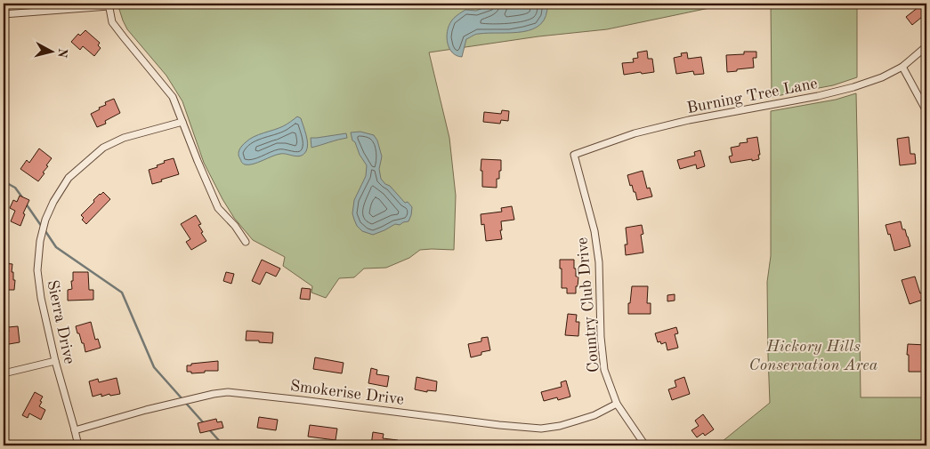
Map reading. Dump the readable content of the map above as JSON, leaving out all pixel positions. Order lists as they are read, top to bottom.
{
  "streets": {
    "street": [
      "Burning Tree Lane",
      "Country Club Drive",
      "Sierra Drive",
      "Smokerise Drive"
    ]
  },
  "crossings": [
    ["Burning Tree Lane", "Country Club Drive"],
    ["Country Club Drive", "Smokerise Drive"],
    ["Sierra Drive", "Smokerise Drive"]
  ],
  "parks": ["Hickory Hills Conservation Area"],
  "north": "right"
}
